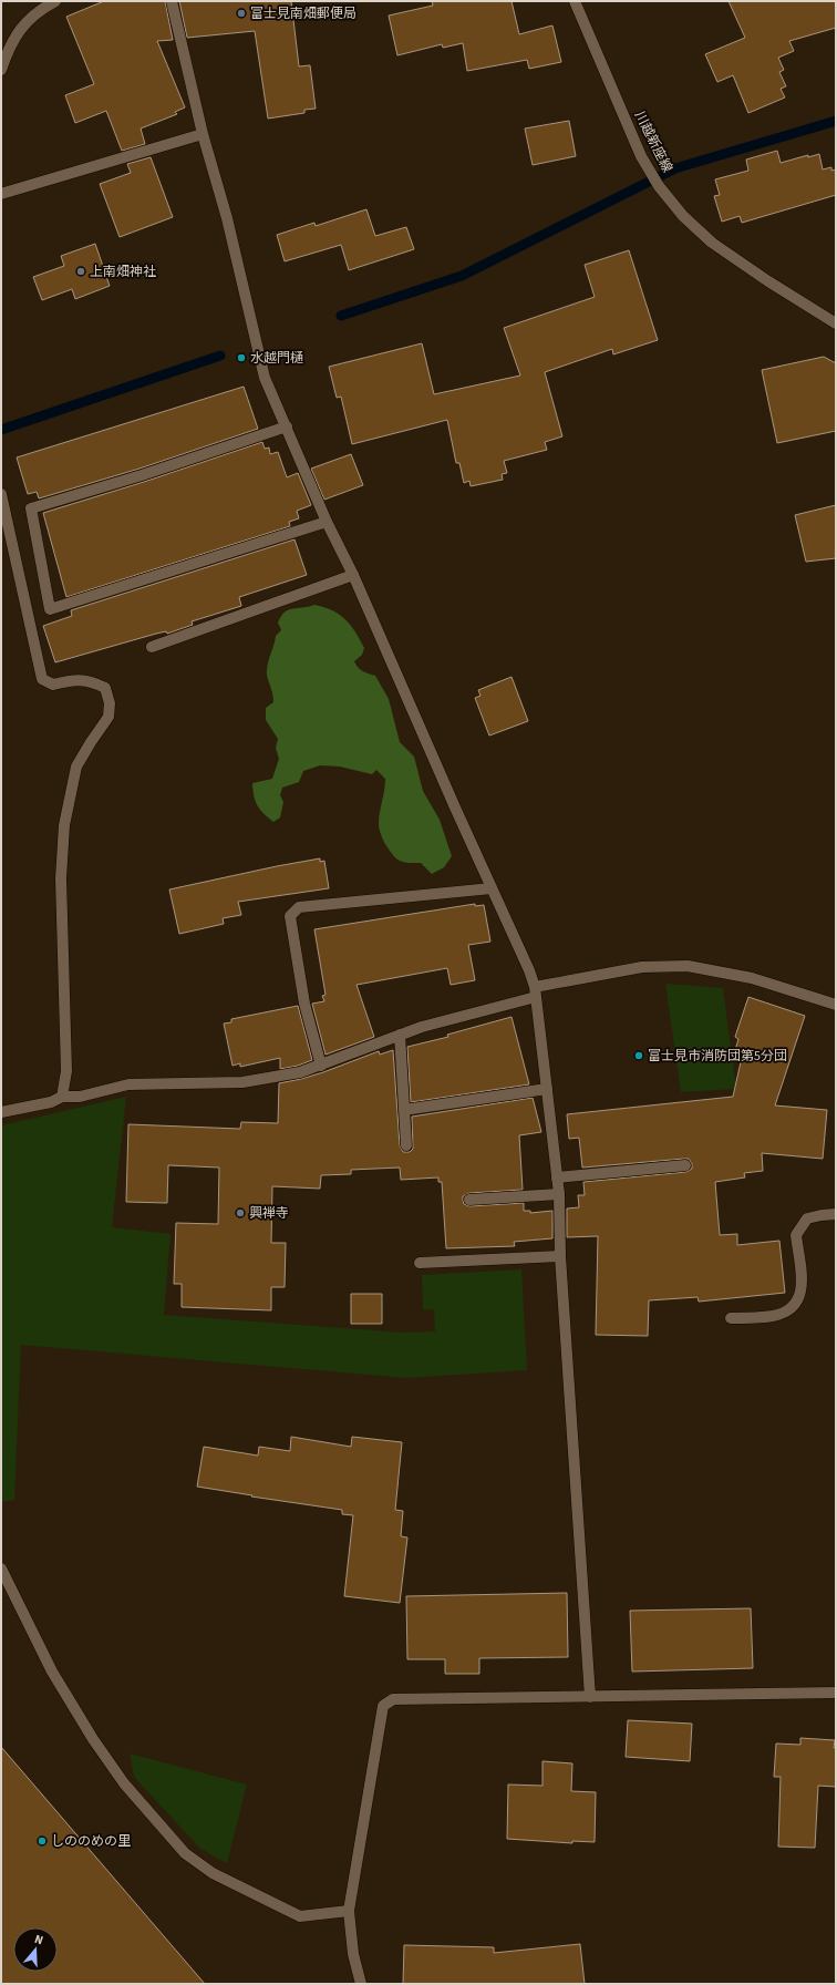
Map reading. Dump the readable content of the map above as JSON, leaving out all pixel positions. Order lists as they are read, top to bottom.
{
  "streets": {
    "street": ["川越新座線"]
  },
  "places": [
    "富士見南畑郵便局",
    "上南畑神社",
    "水越門樋",
    "富士見市消防団第5分団",
    "興禅寺",
    "しののめの里"
  ],
  "north": "top"
}
